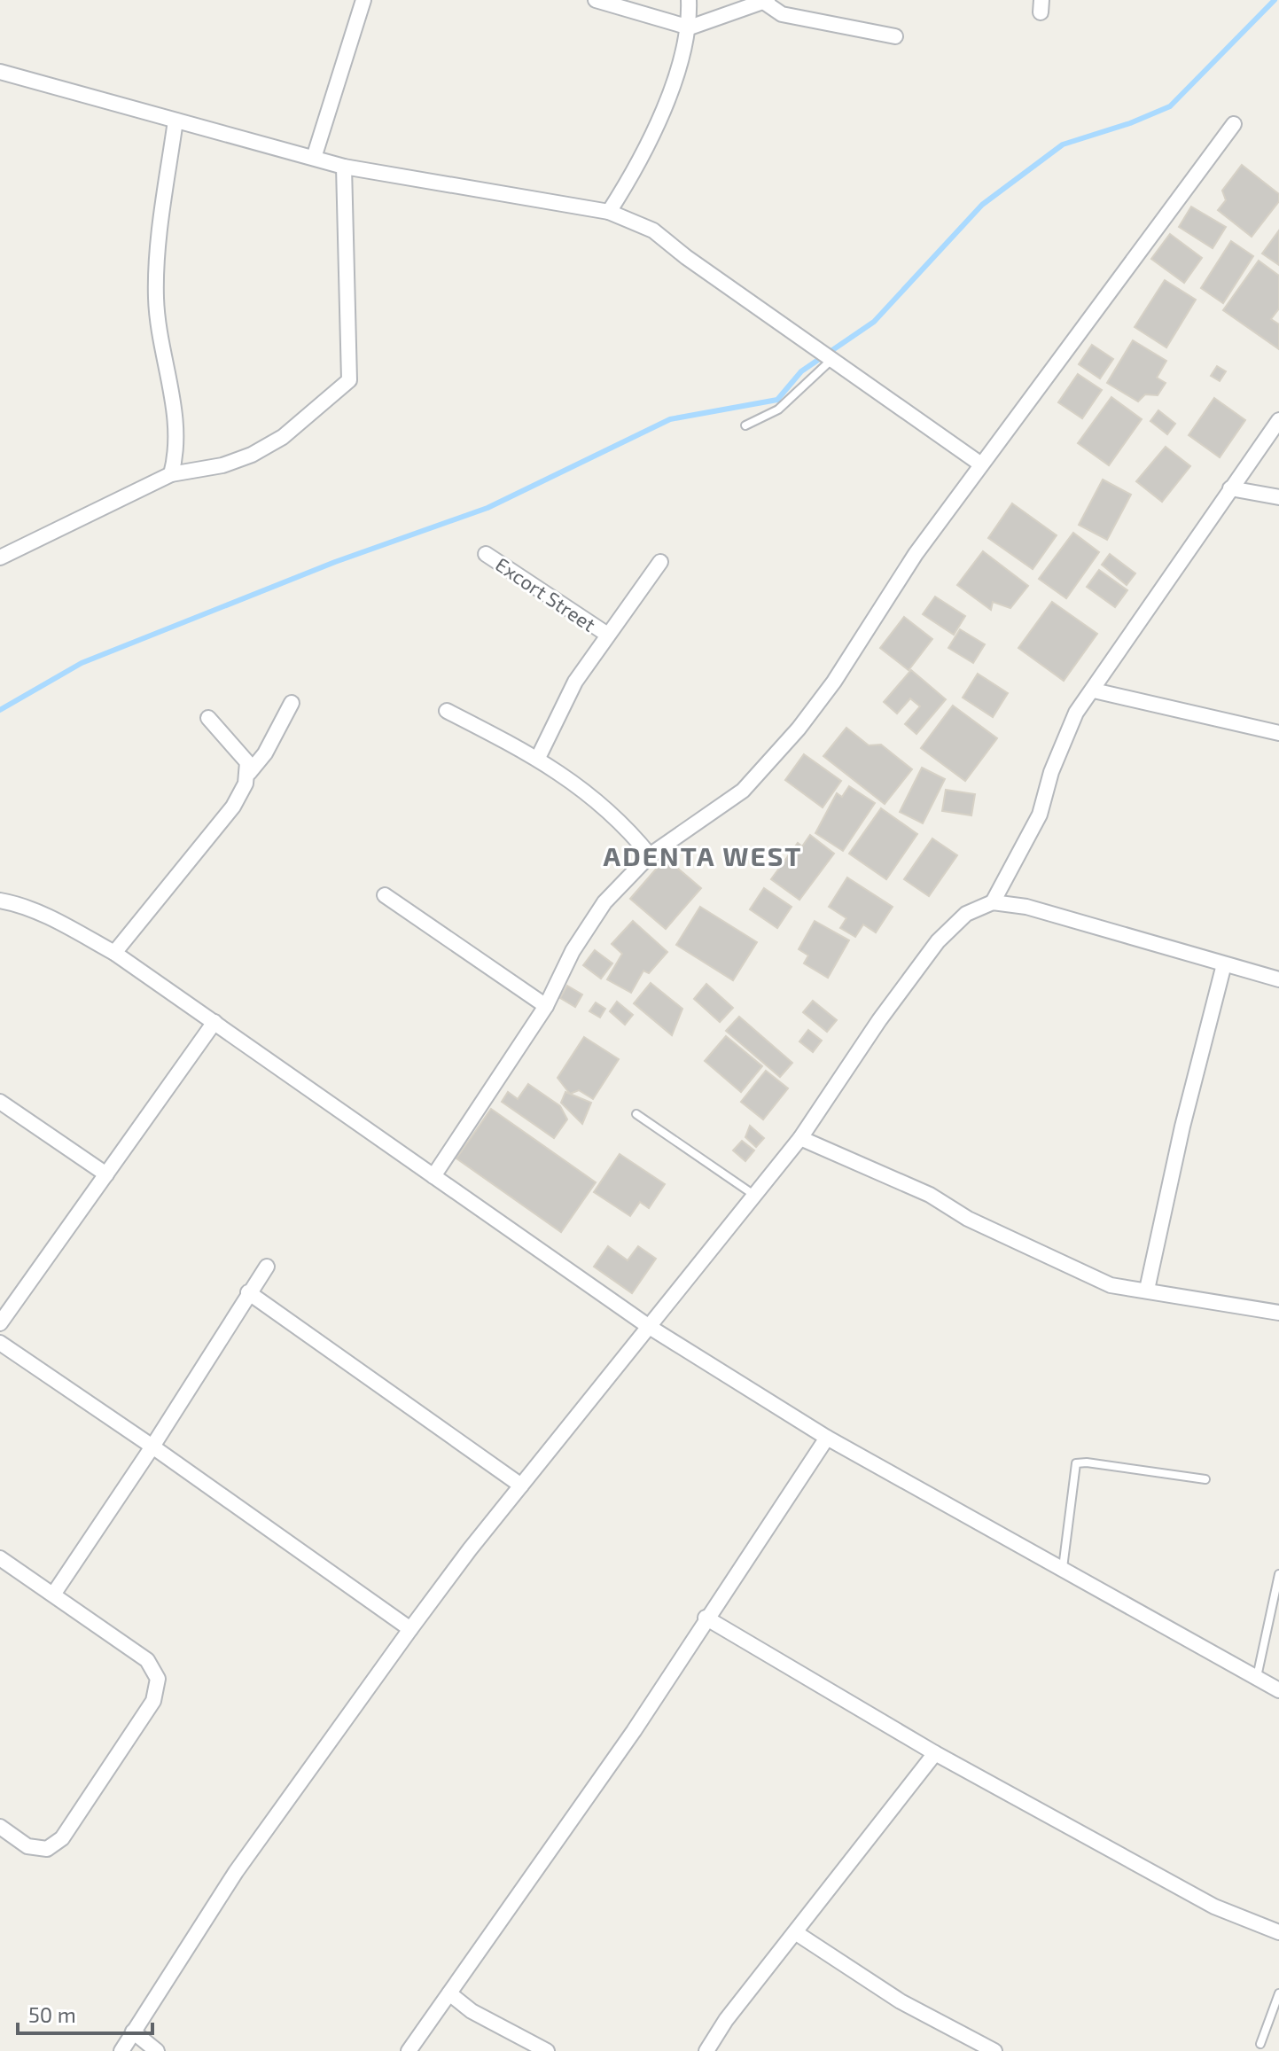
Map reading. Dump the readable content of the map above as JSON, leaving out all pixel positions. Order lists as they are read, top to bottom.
{
  "streets": {
    "street": ["Excort Street"]
  },
  "districts": ["ADENTA WEST"],
  "scale_bar": "50 m"
}
